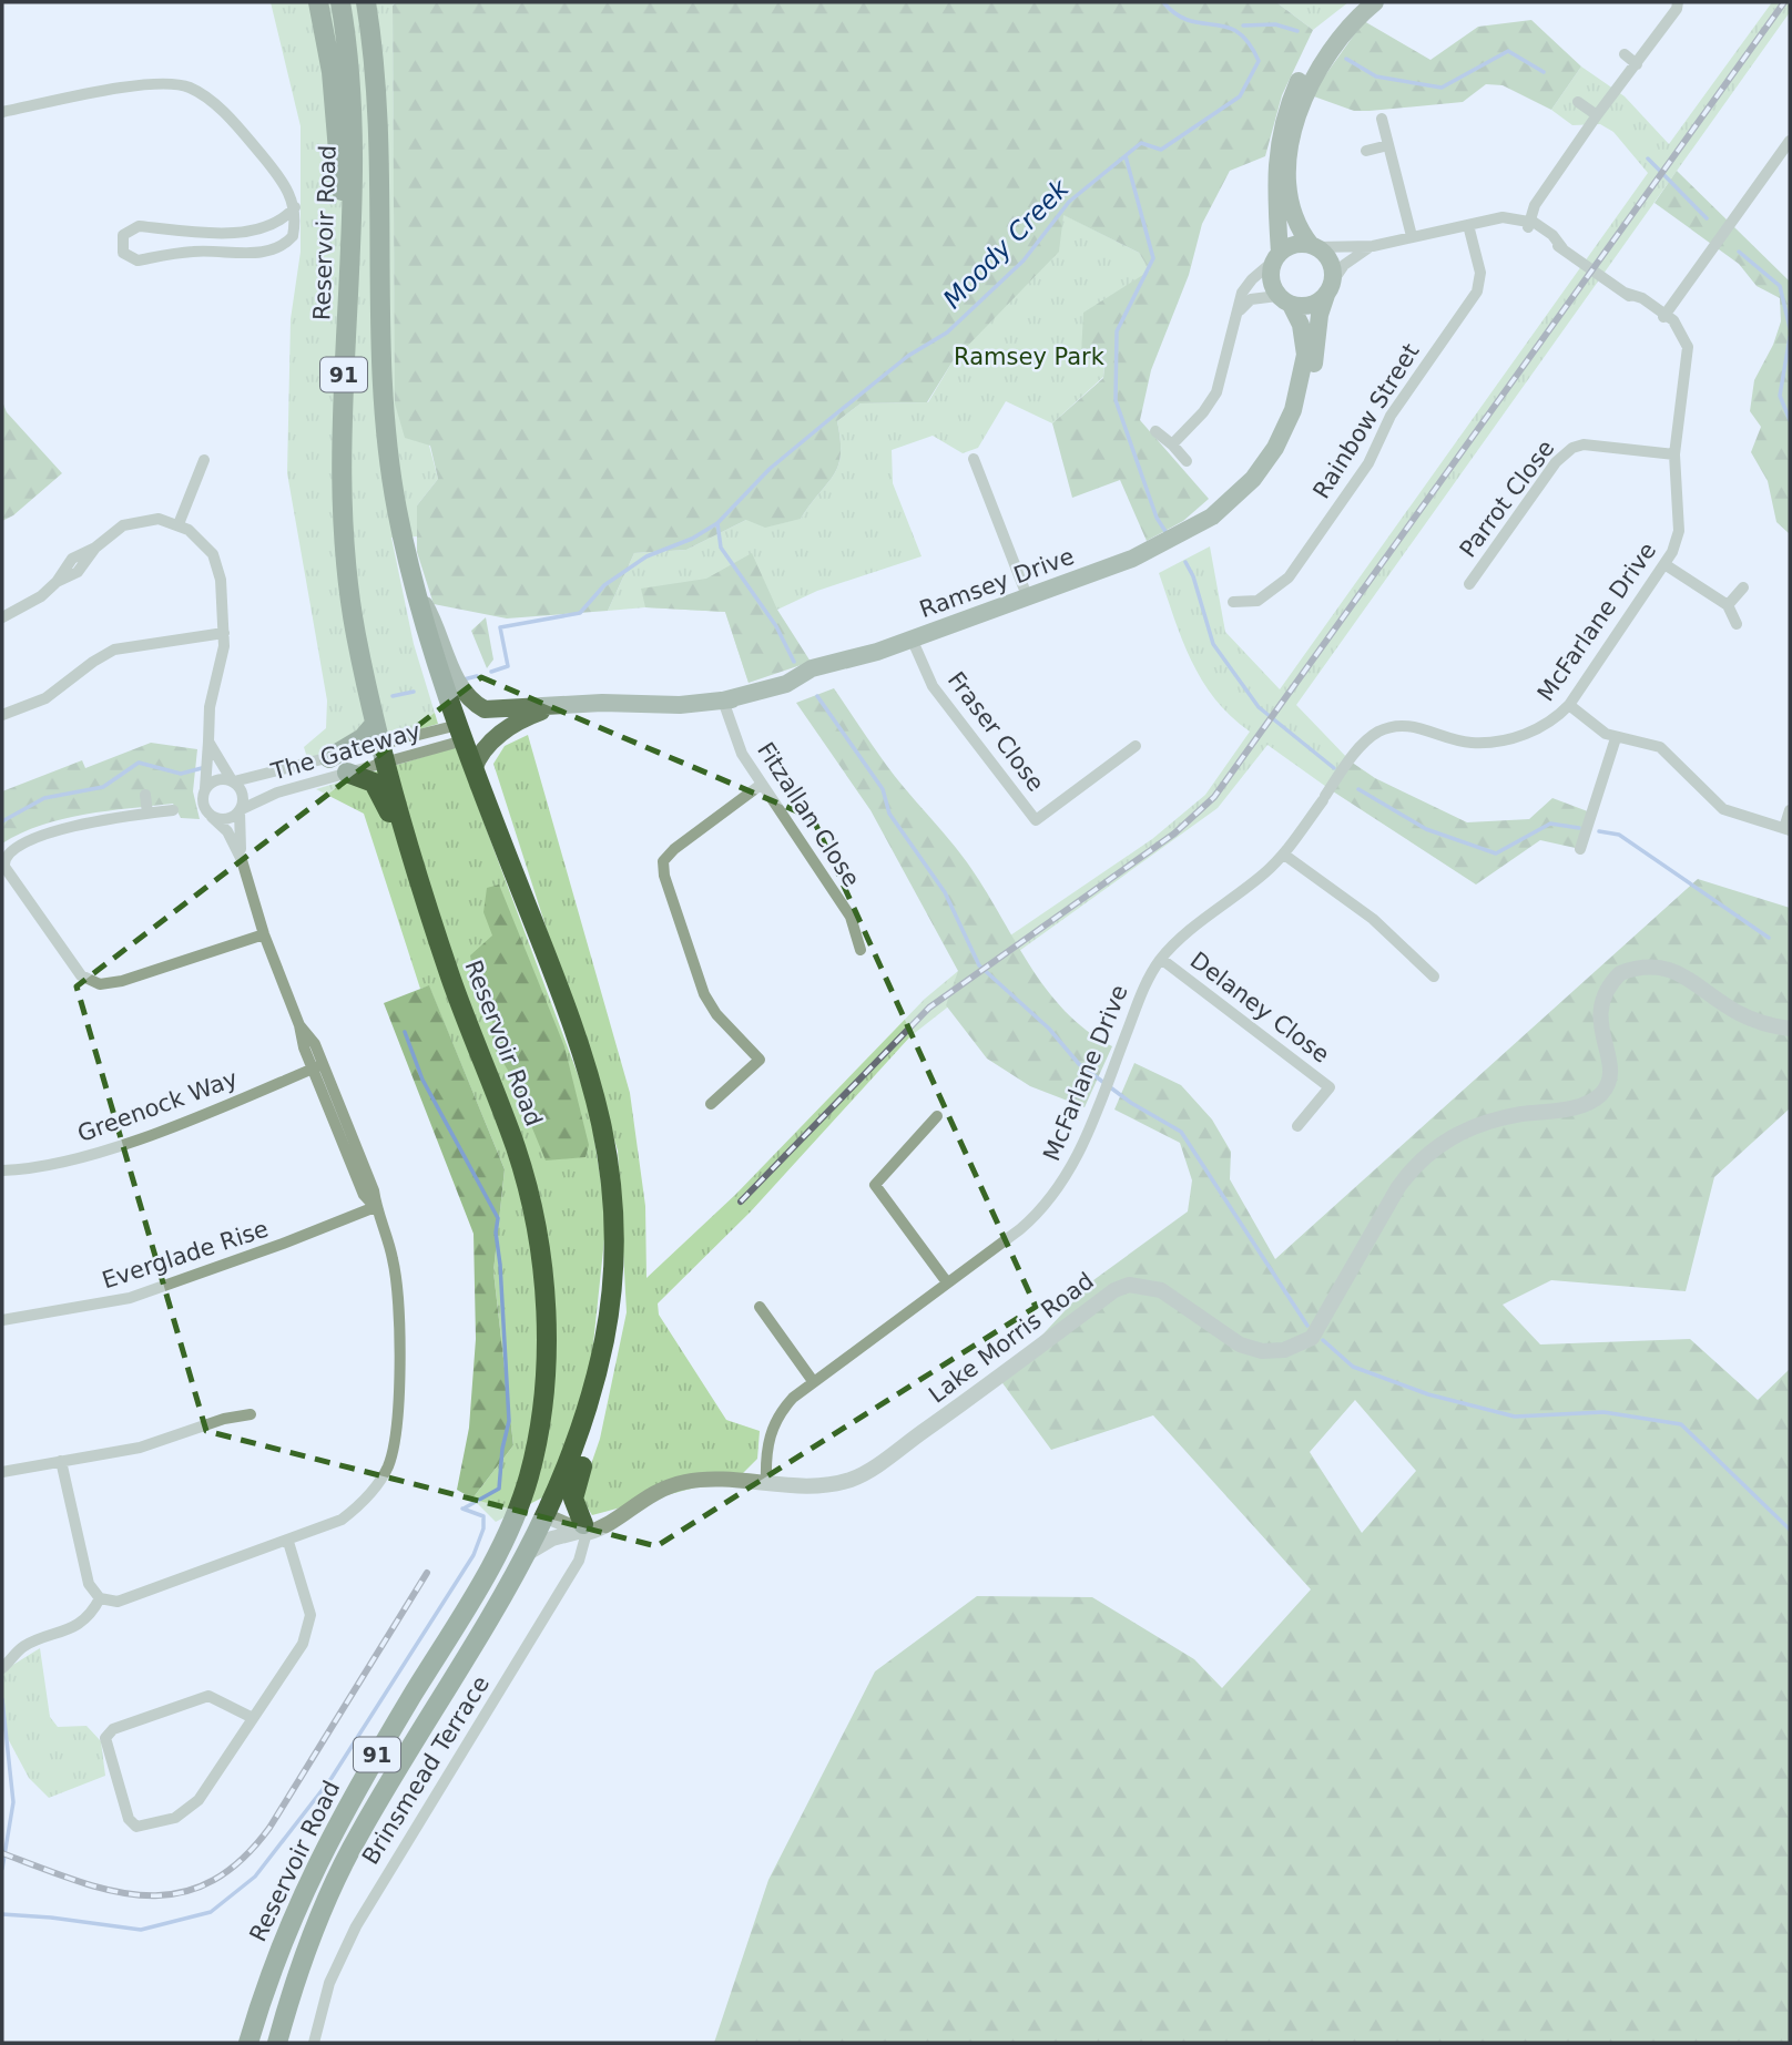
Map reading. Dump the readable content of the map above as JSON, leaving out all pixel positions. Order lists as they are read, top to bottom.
{
  "streets": {
    "main road": ["Reservoir Road", "91", "Ramsey Drive"],
    "street": [
      "Rainbow Street",
      "Parrot Close",
      "McFarlane Drive",
      "Fraser Close",
      "The Gateway",
      "Fitzallan Close",
      "Delaney Close",
      "Greenock Way",
      "Everglade Rise",
      "Lake Morris Road",
      "Brinsmead Terrace"
    ]
  },
  "crossings": [
    ["Reservoir Road", "91"],
    ["Reservoir Road", "The Gateway"],
    ["Reservoir Road", "Lake Morris Road"],
    ["91", "Ramsey Drive"],
    ["91", "The Gateway"],
    ["Parrot Close", "McFarlane Drive"],
    ["Ramsey Drive", "Fraser Close"],
    ["Ramsey Drive", "Fitzallan Close"],
    ["McFarlane Drive", "Delaney Close"],
    ["McFarlane Drive", "Lake Morris Road"],
    ["Lake Morris Road", "Brinsmead Terrace"]
  ],
  "water": ["Moody Creek"],
  "parks": ["Ramsey Park"]
}
